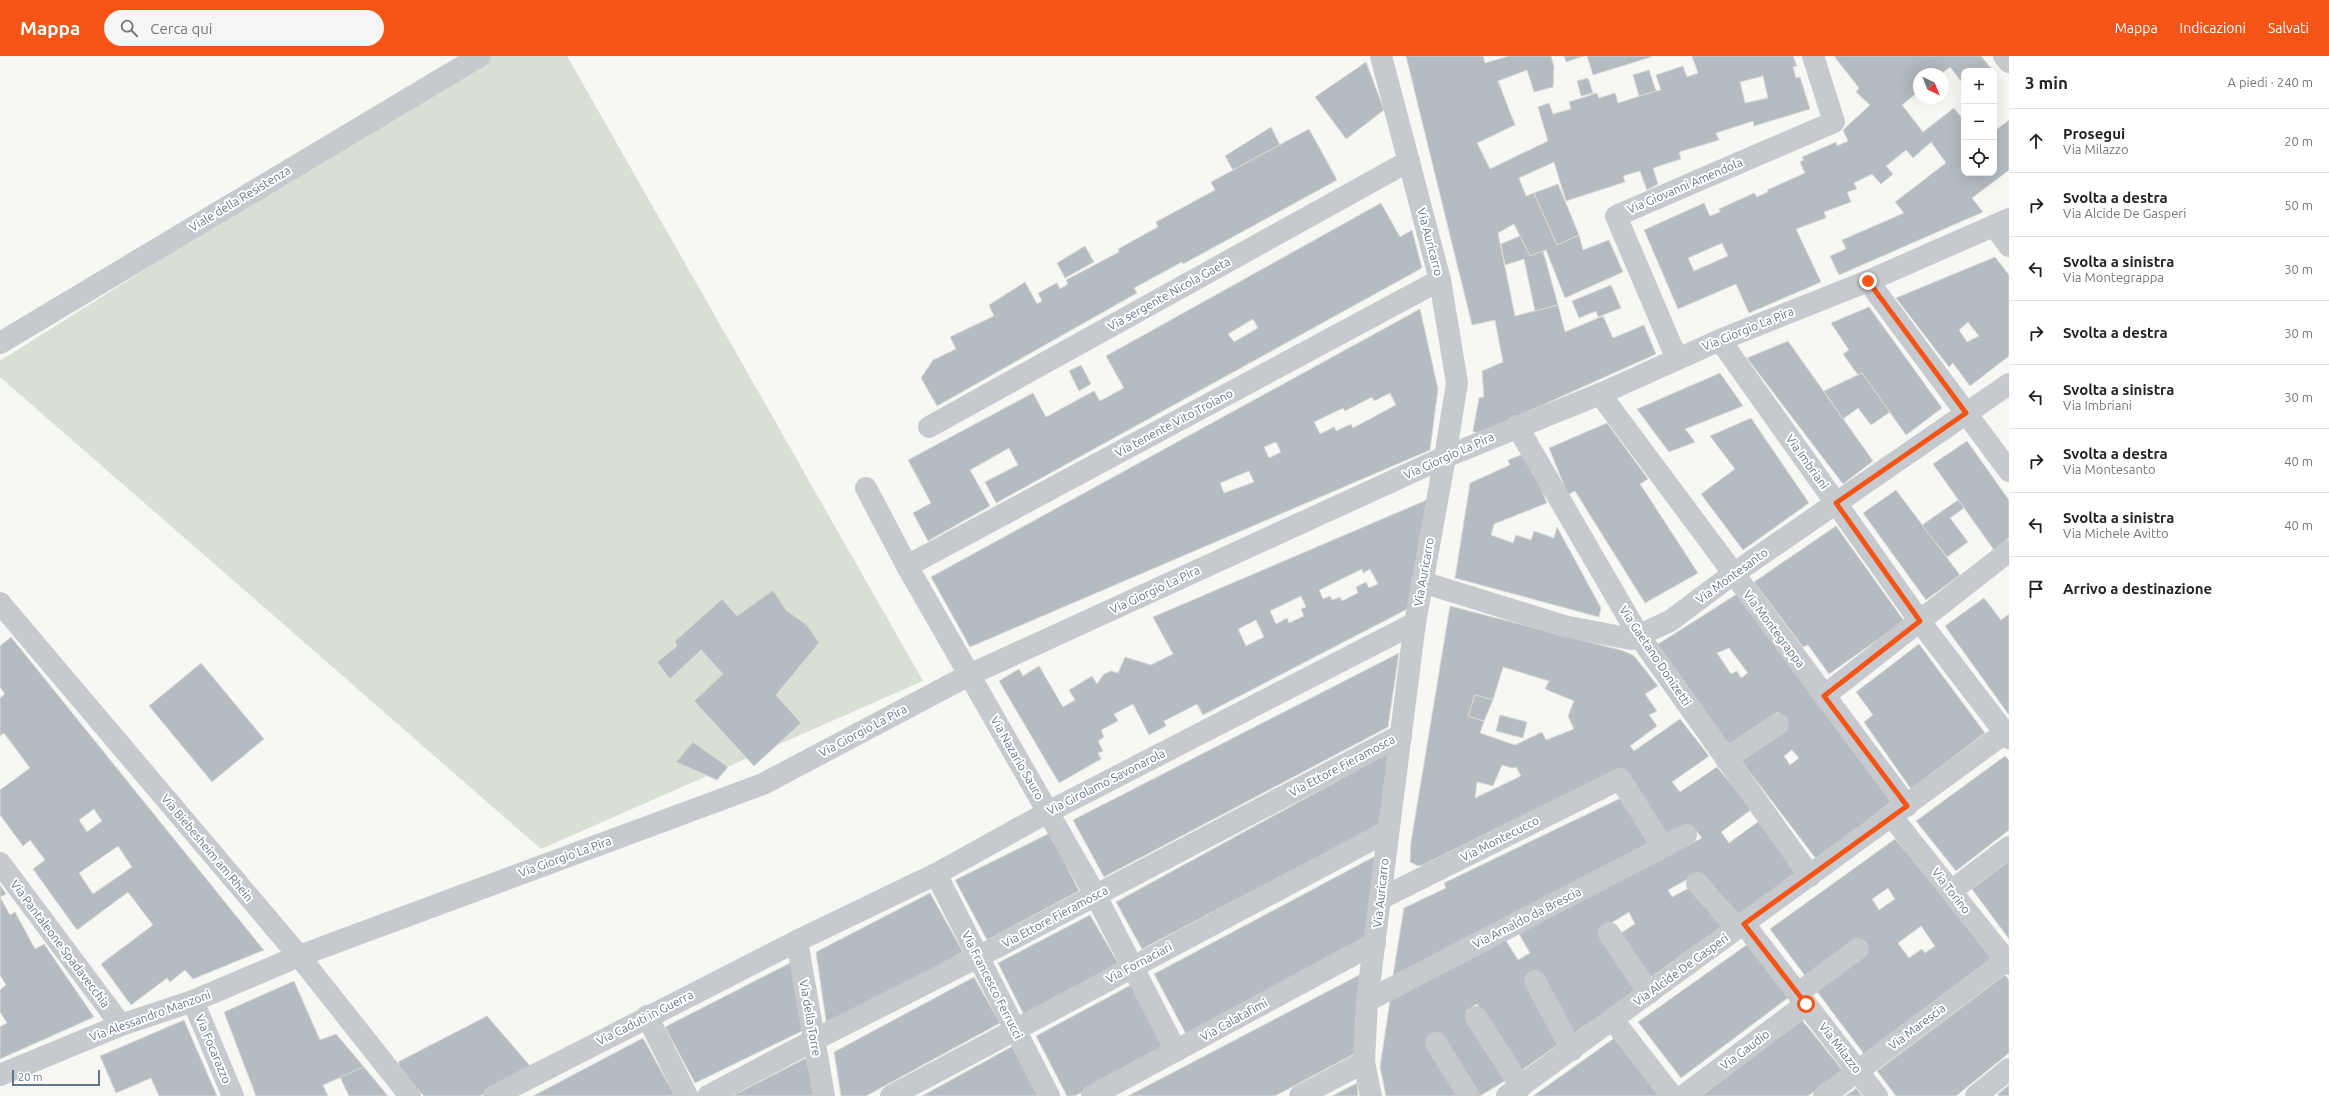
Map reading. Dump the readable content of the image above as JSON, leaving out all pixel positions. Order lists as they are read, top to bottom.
{
  "streets": {
    "street": [
      "Via Giovanni Amendola",
      "Viale della Resistenza",
      "Via Auricarro",
      "Via sergente Nicola Gaeta",
      "Via Giorgio La Pira",
      "Via tenente Vito Troiano",
      "Via Imbriani",
      "Via Montesanto",
      "Via Montegrappa",
      "Via Gaetano Donizetti",
      "Via Nazario Sauro",
      "Via Ettore Fieramosca",
      "Via Girolamo Savonarola",
      "Via Montecucco",
      "Via Biebesheim am Rhein",
      "Via Torino",
      "Via Arnaldo da Brescia",
      "Via Pantaleone Spadavecchia",
      "Via Fornaciari",
      "Via Alcide De Gasperi",
      "Via Francesco Ferrucci",
      "Via Alessandro Manzoni",
      "Via Caduti in Guerra",
      "Via della Torre",
      "Via Calatafimi",
      "Via Marescia",
      "Via Milazzo",
      "Via Focarazzo",
      "Via Gaudio"
    ]
  },
  "crossings": [
    ["Via Giovanni Amendola", "Via Giorgio La Pira"],
    ["Via Auricarro", "Via sergente Nicola Gaeta"],
    ["Via Auricarro", "Via Giorgio La Pira"],
    ["Via Auricarro", "Via tenente Vito Troiano"],
    ["Via Auricarro", "Via Montesanto"],
    ["Via Auricarro", "Via Ettore Fieramosca"],
    ["Via Auricarro", "Via Girolamo Savonarola"],
    ["Via Auricarro", "Via Montecucco"],
    ["Via Auricarro", "Via Arnaldo da Brescia"],
    ["Via Auricarro", "Via Fornaciari"],
    ["Via Auricarro", "Via Calatafimi"],
    ["Via Giorgio La Pira", "Via Imbriani"],
    ["Via Giorgio La Pira", "Via Montegrappa"],
    ["Via Giorgio La Pira", "Via Gaetano Donizetti"],
    ["Via Giorgio La Pira", "Via Nazario Sauro"],
    ["Via Giorgio La Pira", "Via Biebesheim am Rhein"],
    ["Via Giorgio La Pira", "Via Alessandro Manzoni"],
    ["Via tenente Vito Troiano", "Via Nazario Sauro"],
    ["Via Imbriani", "Via Montesanto"],
    ["Via Imbriani", "Via Alcide De Gasperi"],
    ["Via Montesanto", "Via Montegrappa"],
    ["Via Montesanto", "Via Gaetano Donizetti"],
    ["Via Montegrappa", "Via Torino"],
    ["Via Montegrappa", "Via Alcide De Gasperi"],
    ["Via Gaetano Donizetti", "Via Alcide De Gasperi"],
    ["Via Nazario Sauro", "Via Ettore Fieramosca"],
    ["Via Nazario Sauro", "Via Girolamo Savonarola"],
    ["Via Nazario Sauro", "Via Fornaciari"],
    ["Via Nazario Sauro", "Via Calatafimi"],
    ["Via Ettore Fieramosca", "Via Francesco Ferrucci"],
    ["Via Ettore Fieramosca", "Via della Torre"],
    ["Via Girolamo Savonarola", "Via Francesco Ferrucci"],
    ["Via Girolamo Savonarola", "Via Caduti in Guerra"],
    ["Via Girolamo Savonarola", "Via della Torre"],
    ["Via Montecucco", "Via Arnaldo da Brescia"],
    ["Via Biebesheim am Rhein", "Via Alessandro Manzoni"],
    ["Via Torino", "Via Alcide De Gasperi"],
    ["Via Torino", "Via Marescia"],
    ["Via Pantaleone Spadavecchia", "Via Alessandro Manzoni"],
    ["Via Fornaciari", "Via Francesco Ferrucci"],
    ["Via Alcide De Gasperi", "Via Milazzo"],
    ["Via Alessandro Manzoni", "Via Focarazzo"],
    ["Via Caduti in Guerra", "Via della Torre"],
    ["Via Marescia", "Via Milazzo"],
    ["Via Milazzo", "Via Gaudio"]
  ],
  "scale_bar": "20 m",
  "north": "bottom right",
  "page": {
    "header": "Mappa",
    "search": "Cerca qui",
    "nav": ["Mappa", "Indicazioni", "Salvati"],
    "heading": ["3 min", "A piedi · 240 m"],
    "map_buttons": ["+", "−"],
    "list": [
      ["Prosegui", "Via Milazzo", "20 m"],
      ["Svolta a destra", "Via Alcide De Gasperi", "50 m"],
      ["Svolta a sinistra", "Via Montegrappa", "30 m"],
      ["Svolta a destra", "30 m"],
      ["Svolta a sinistra", "Via Imbriani", "30 m"],
      ["Svolta a destra", "Via Montesanto", "40 m"],
      ["Svolta a sinistra", "Via Michele Avitto", "40 m"],
      "Arrivo a destinazione"
    ],
    "scale": "20 m"
  }
}
